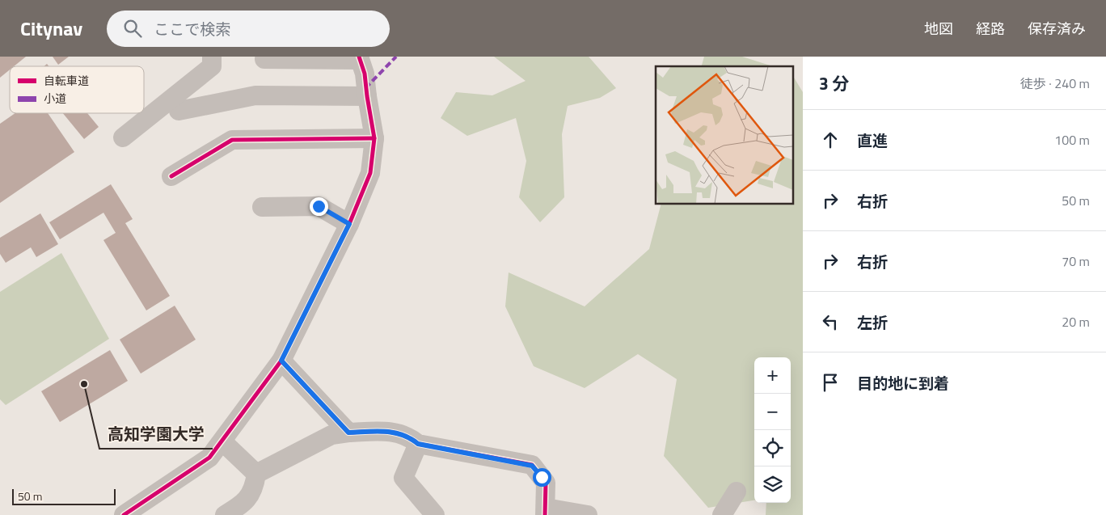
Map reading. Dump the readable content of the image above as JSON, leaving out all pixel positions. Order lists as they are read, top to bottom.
{
  "places": ["高知学園大学"],
  "legend": ["自転車道", "小道"],
  "scale_bar": "50 m",
  "page": {
    "header": "Citynav",
    "search": "ここで検索",
    "nav": ["地図", "経路", "保存済み"],
    "heading": ["3 分", "徒歩 · 240 m"],
    "list": [
      ["直進", "100 m"],
      ["右折", "50 m"],
      ["右折", "70 m"],
      ["左折", "20 m"],
      "目的地に到着"
    ],
    "map_buttons": ["+", "−"],
    "scale": "50 m"
  }
}
